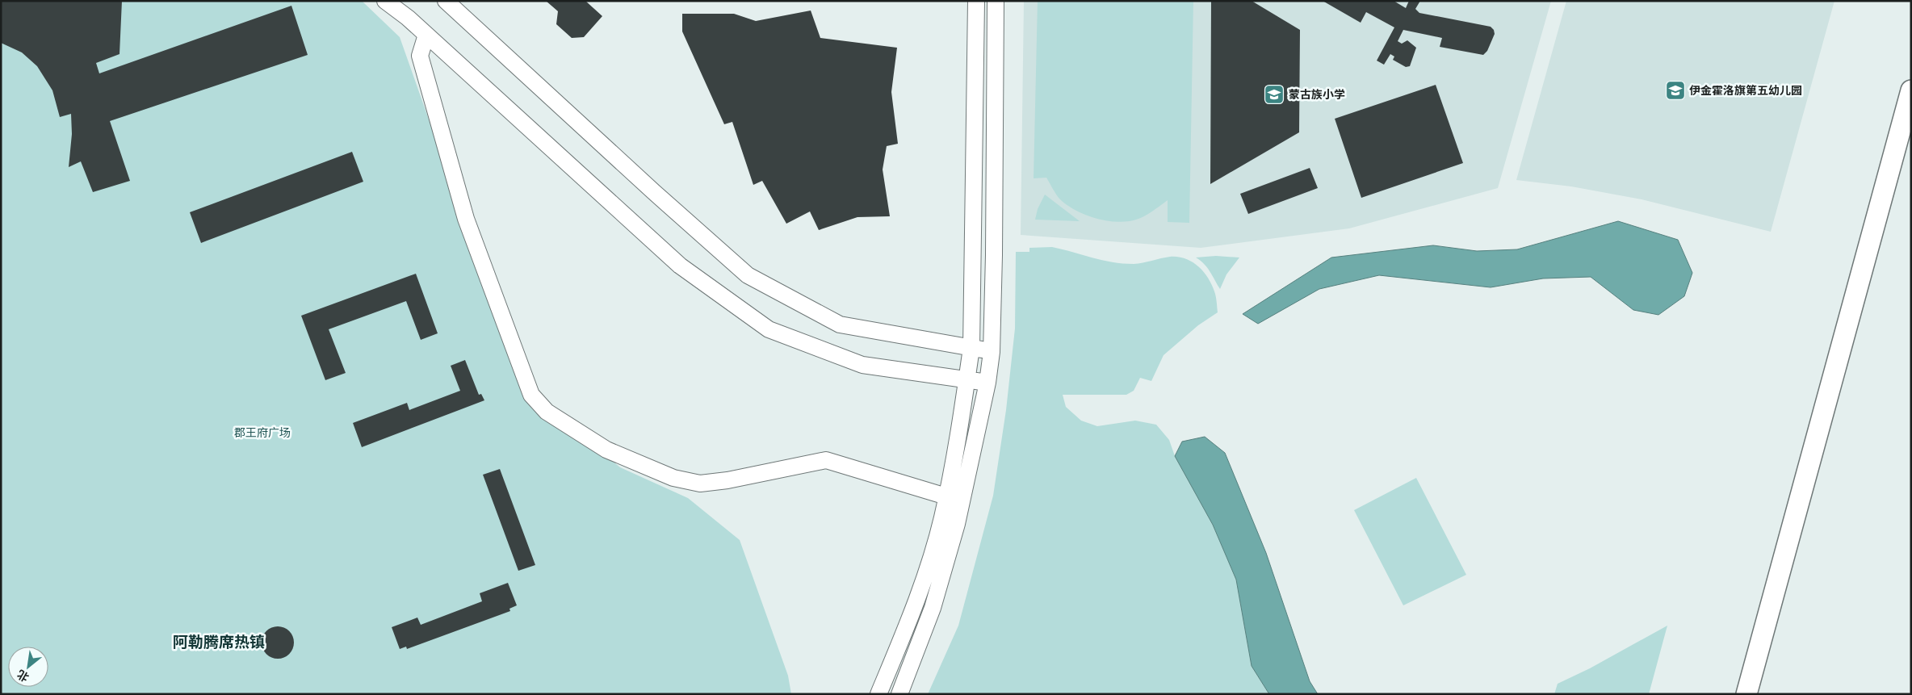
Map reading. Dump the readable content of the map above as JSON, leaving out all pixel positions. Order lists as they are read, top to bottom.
{
  "districts": ["阿勒腾席热镇"],
  "parks": ["郡王府广场"],
  "places": {
    "school or university": ["伊金霍洛旗第五幼儿园", "蒙古族小学"]
  },
  "north": "bottom left"
}
